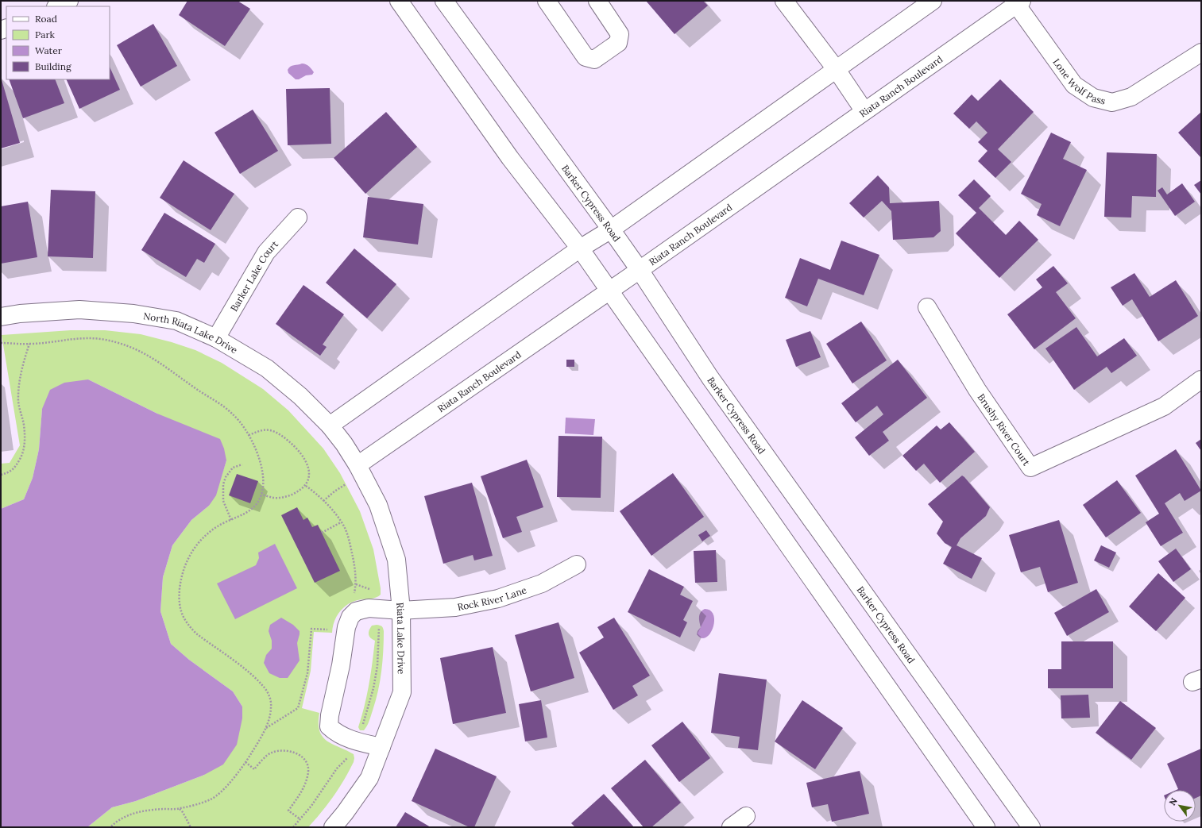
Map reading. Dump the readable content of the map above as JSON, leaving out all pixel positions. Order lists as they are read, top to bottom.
{
  "streets": {
    "street": [
      "Lone Wolf Pass",
      "Riata Ranch Boulevard",
      "Barker Cypress Road",
      "Barker Lake Court",
      "North Riata Lake Drive",
      "Brushy River Court",
      "Rock River Lane",
      "Riata Lake Drive"
    ]
  },
  "crossings": [
    ["Lone Wolf Pass", "Riata Ranch Boulevard"],
    ["Riata Ranch Boulevard", "Barker Cypress Road"],
    ["Riata Ranch Boulevard", "Riata Lake Drive"],
    ["Barker Lake Court", "North Riata Lake Drive"],
    ["North Riata Lake Drive", "Riata Lake Drive"],
    ["Rock River Lane", "Riata Lake Drive"]
  ],
  "legend": [
    "Road",
    "Park",
    "Water",
    "Building"
  ],
  "north": "top left"
}
